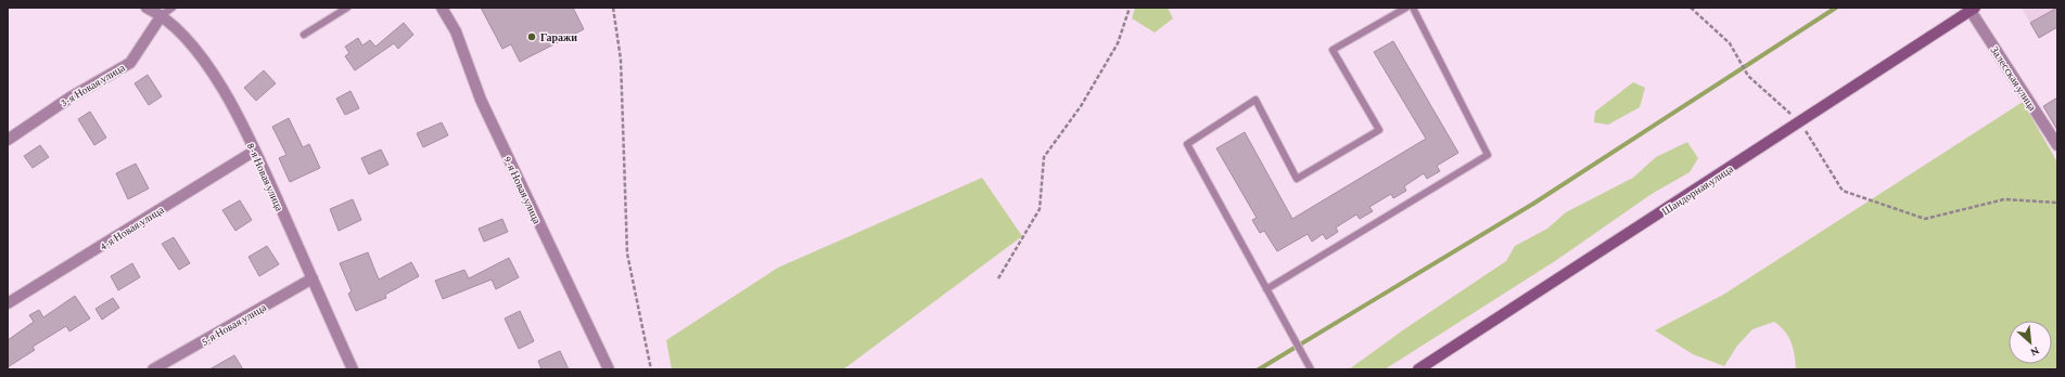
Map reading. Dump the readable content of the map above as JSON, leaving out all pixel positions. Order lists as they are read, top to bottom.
{
  "streets": {
    "street": [
      "Залесская улица",
      "3-я Новая улица",
      "8-я Новая улица",
      "9-я Новая улица",
      "Шандорная улица",
      "4-я Новая улица",
      "5-я Новая улица"
    ]
  },
  "crossings": [
    ["Залесская улица", "Шандорная улица"],
    ["3-я Новая улица", "8-я Новая улица"],
    ["8-я Новая улица", "4-я Новая улица"],
    ["8-я Новая улица", "5-я Новая улица"]
  ],
  "places": ["Гаражи"],
  "north": "bottom right"
}
